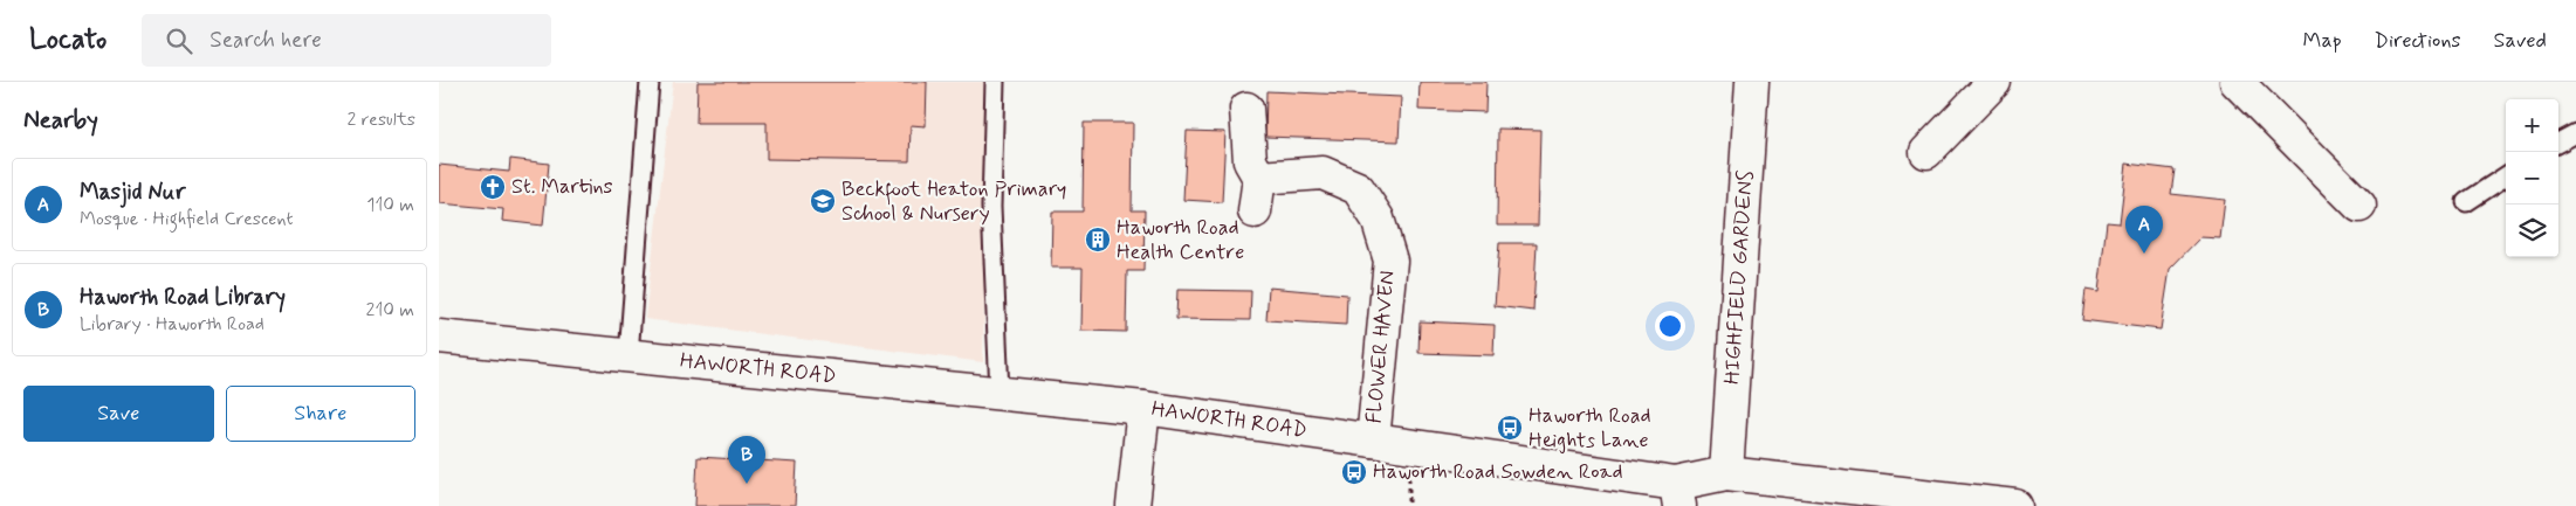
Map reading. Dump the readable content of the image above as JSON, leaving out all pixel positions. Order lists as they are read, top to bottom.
{
  "streets": {
    "main road": ["HIGHFIELD GARDENS", "FLOWER HAVEN", "HAWORTH ROAD"]
  },
  "crossings": [
    ["HIGHFIELD GARDENS", "HAWORTH ROAD"],
    ["FLOWER HAVEN", "HAWORTH ROAD"]
  ],
  "places": {
    "church": ["St. Martins"],
    "school or university": ["Beckfoot Heaton Primary School & Nursery"],
    "building": ["Haworth Road Health Centre"],
    "bus stop": ["Haworth Road Heights Lane", "Haworth Road Sowden Road"]
  },
  "page": {
    "header": "Locato",
    "search": "Search here",
    "nav": ["Map", "Directions", "Saved"],
    "heading": ["Nearby", "2 results"],
    "map_buttons": ["+", "−"],
    "list": [
      {
        "mark": "A",
        "name": "Masjid Nur",
        "note": "Mosque · Highfield Crescent",
        "value": "110 m"
      },
      {
        "mark": "B",
        "name": "Haworth Road Library",
        "note": "Library · Haworth Road",
        "value": "210 m"
      }
    ],
    "pins": ["A", "B"],
    "buttons": ["Save", "Share"]
  }
}
